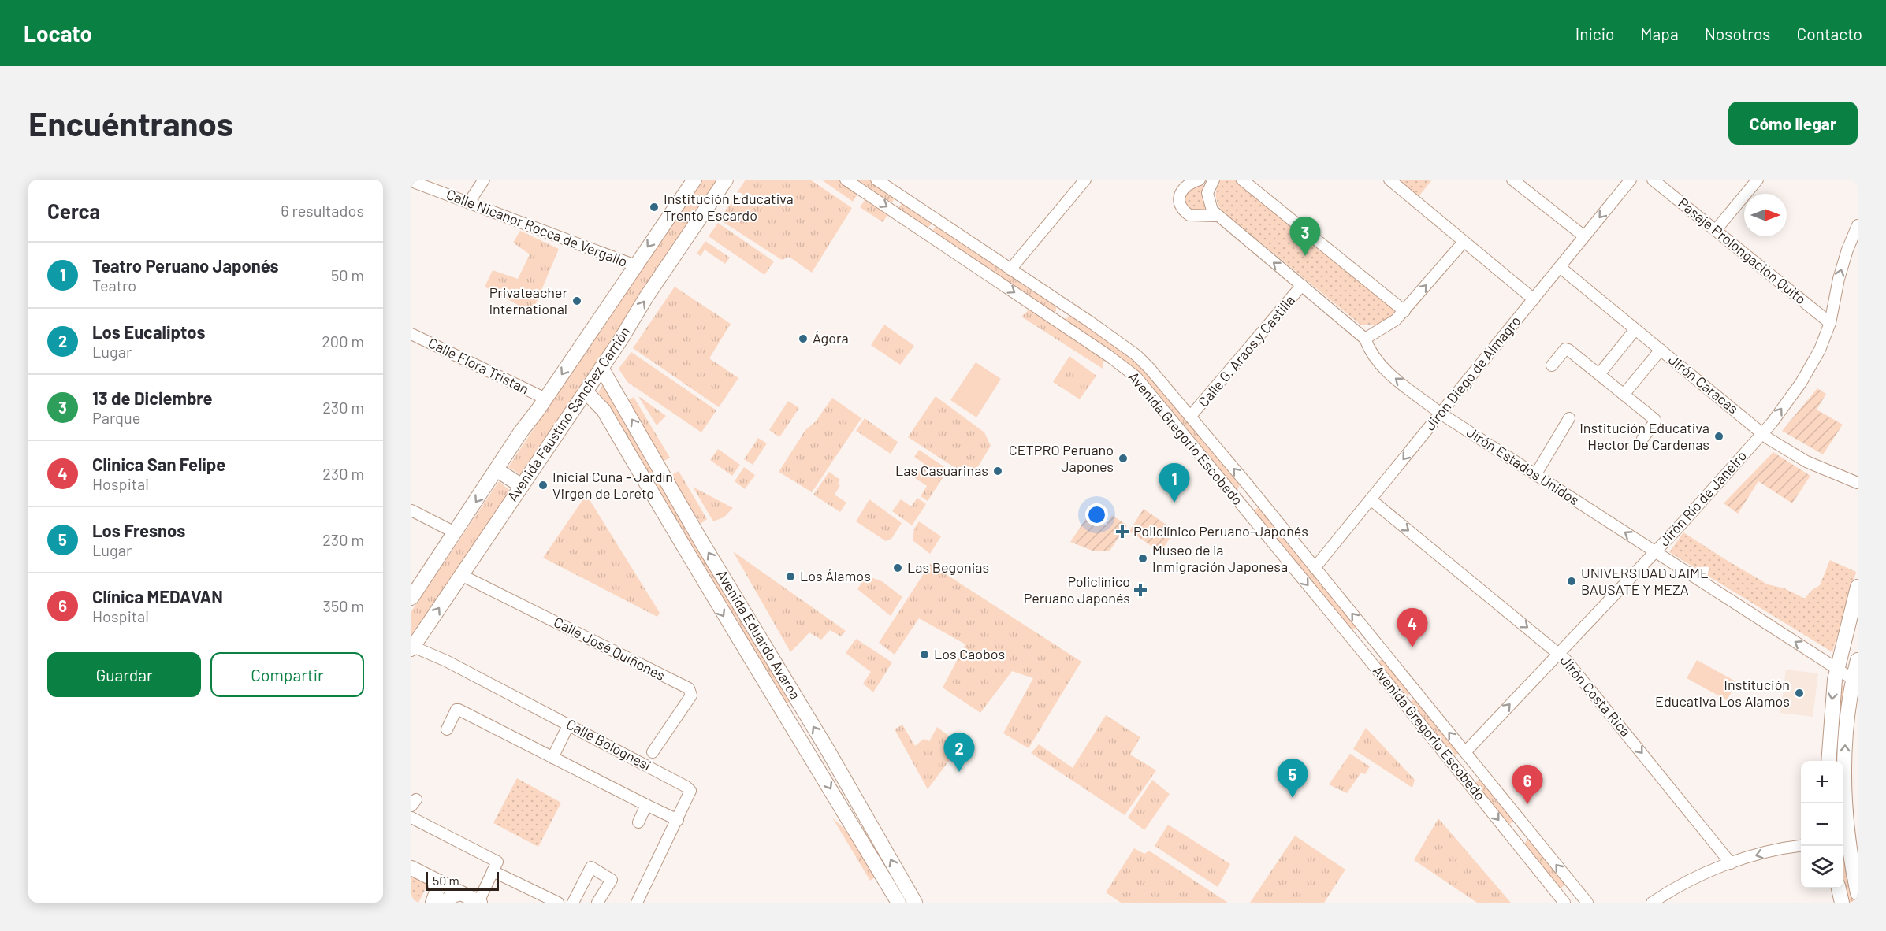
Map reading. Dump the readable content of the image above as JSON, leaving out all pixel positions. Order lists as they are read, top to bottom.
{
  "streets": {
    "main road": ["Avenida Faustino Sanchez Carrión", "Avenida Eduardo Avaroa"],
    "street": [
      "Calle Nicanor Rocca de Vergallo",
      "Pasaje Prolongación Quito",
      "Calle G. Araos y Castilla",
      "Calle Flora Tristan",
      "Jirón Diego de Almagro",
      "Jirón Caracas",
      "Avenida Gregorio Escobedo",
      "Jirón Estados Unidos",
      "Jirón Río de Janeiro",
      "Calle José Quiñones",
      "Jirón Costa Rica",
      "Calle Bolognesi"
    ]
  },
  "crossings": [
    ["Calle Nicanor Rocca de Vergallo", "Avenida Faustino Sanchez Carrión"],
    ["Pasaje Prolongación Quito", "Jirón Río de Janeiro"],
    ["Calle G. Araos y Castilla", "Avenida Gregorio Escobedo"],
    ["Calle G. Araos y Castilla", "Jirón Estados Unidos"],
    ["Calle Flora Tristan", "Avenida Faustino Sanchez Carrión"],
    ["Jirón Diego de Almagro", "Jirón Caracas"],
    ["Jirón Diego de Almagro", "Avenida Gregorio Escobedo"],
    ["Jirón Diego de Almagro", "Jirón Estados Unidos"],
    ["Jirón Diego de Almagro", "Jirón Costa Rica"],
    ["Jirón Caracas", "Jirón Río de Janeiro"],
    ["Avenida Faustino Sanchez Carrión", "Avenida Eduardo Avaroa"],
    ["Avenida Faustino Sanchez Carrión", "Calle José Quiñones"],
    ["Avenida Faustino Sanchez Carrión", "Calle Bolognesi"],
    ["Avenida Gregorio Escobedo", "Jirón Río de Janeiro"],
    ["Jirón Estados Unidos", "Jirón Río de Janeiro"],
    ["Jirón Río de Janeiro", "Jirón Costa Rica"]
  ],
  "one_way": [
    "Jirón Diego de Almagro",
    "Jirón Estados Unidos",
    "Jirón Río de Janeiro",
    "Jirón Costa Rica"
  ],
  "places": {
    "other": [
      "Institución Educativa Trento Escardo",
      "Privateacher International",
      "Ágora",
      "Institución Educativa Hector De Cardenas",
      "CETPRO Peruano Japones",
      "Las Casuarinas",
      "Inicial Cuna - Jardín Virgen de Loreto",
      "Museo de la Inmigración Japonesa",
      "Las Begonias",
      "Los Álamos",
      "UNIVERSIDAD JAIME BAUSATE Y MEZA",
      "Los Caobos",
      "Institución Educativa Los Alamos"
    ],
    "health": ["Policlínico Peruano-Japonés", "Policlínico Peruano Japonés"]
  },
  "scale_bar": "50 m",
  "north": "right",
  "page": {
    "header": "Locato",
    "nav": [
      "Inicio",
      "Mapa",
      "Nosotros",
      "Contacto"
    ],
    "buttons": [
      "Cómo llegar",
      ["Guardar", "Compartir"]
    ],
    "title": "Encuéntranos",
    "heading": ["Cerca", "6 resultados"],
    "pins": [
      "3",
      "1",
      "4",
      "2",
      "5",
      "6"
    ],
    "list": [
      {
        "mark": "1",
        "name": "Teatro Peruano Japonés",
        "note": "Teatro",
        "value": "50 m"
      },
      {
        "mark": "2",
        "name": "Los Eucaliptos",
        "note": "Lugar",
        "value": "200 m"
      },
      {
        "mark": "3",
        "name": "13 de Diciembre",
        "note": "Parque",
        "value": "230 m"
      },
      {
        "mark": "4",
        "name": "Clinica San Felipe",
        "note": "Hospital",
        "value": "230 m"
      },
      {
        "mark": "5",
        "name": "Los Fresnos",
        "note": "Lugar",
        "value": "230 m"
      },
      {
        "mark": "6",
        "name": "Clínica MEDAVAN",
        "note": "Hospital",
        "value": "350 m"
      }
    ],
    "map_buttons": ["+", "−"],
    "scale": "50 m"
  }
}
